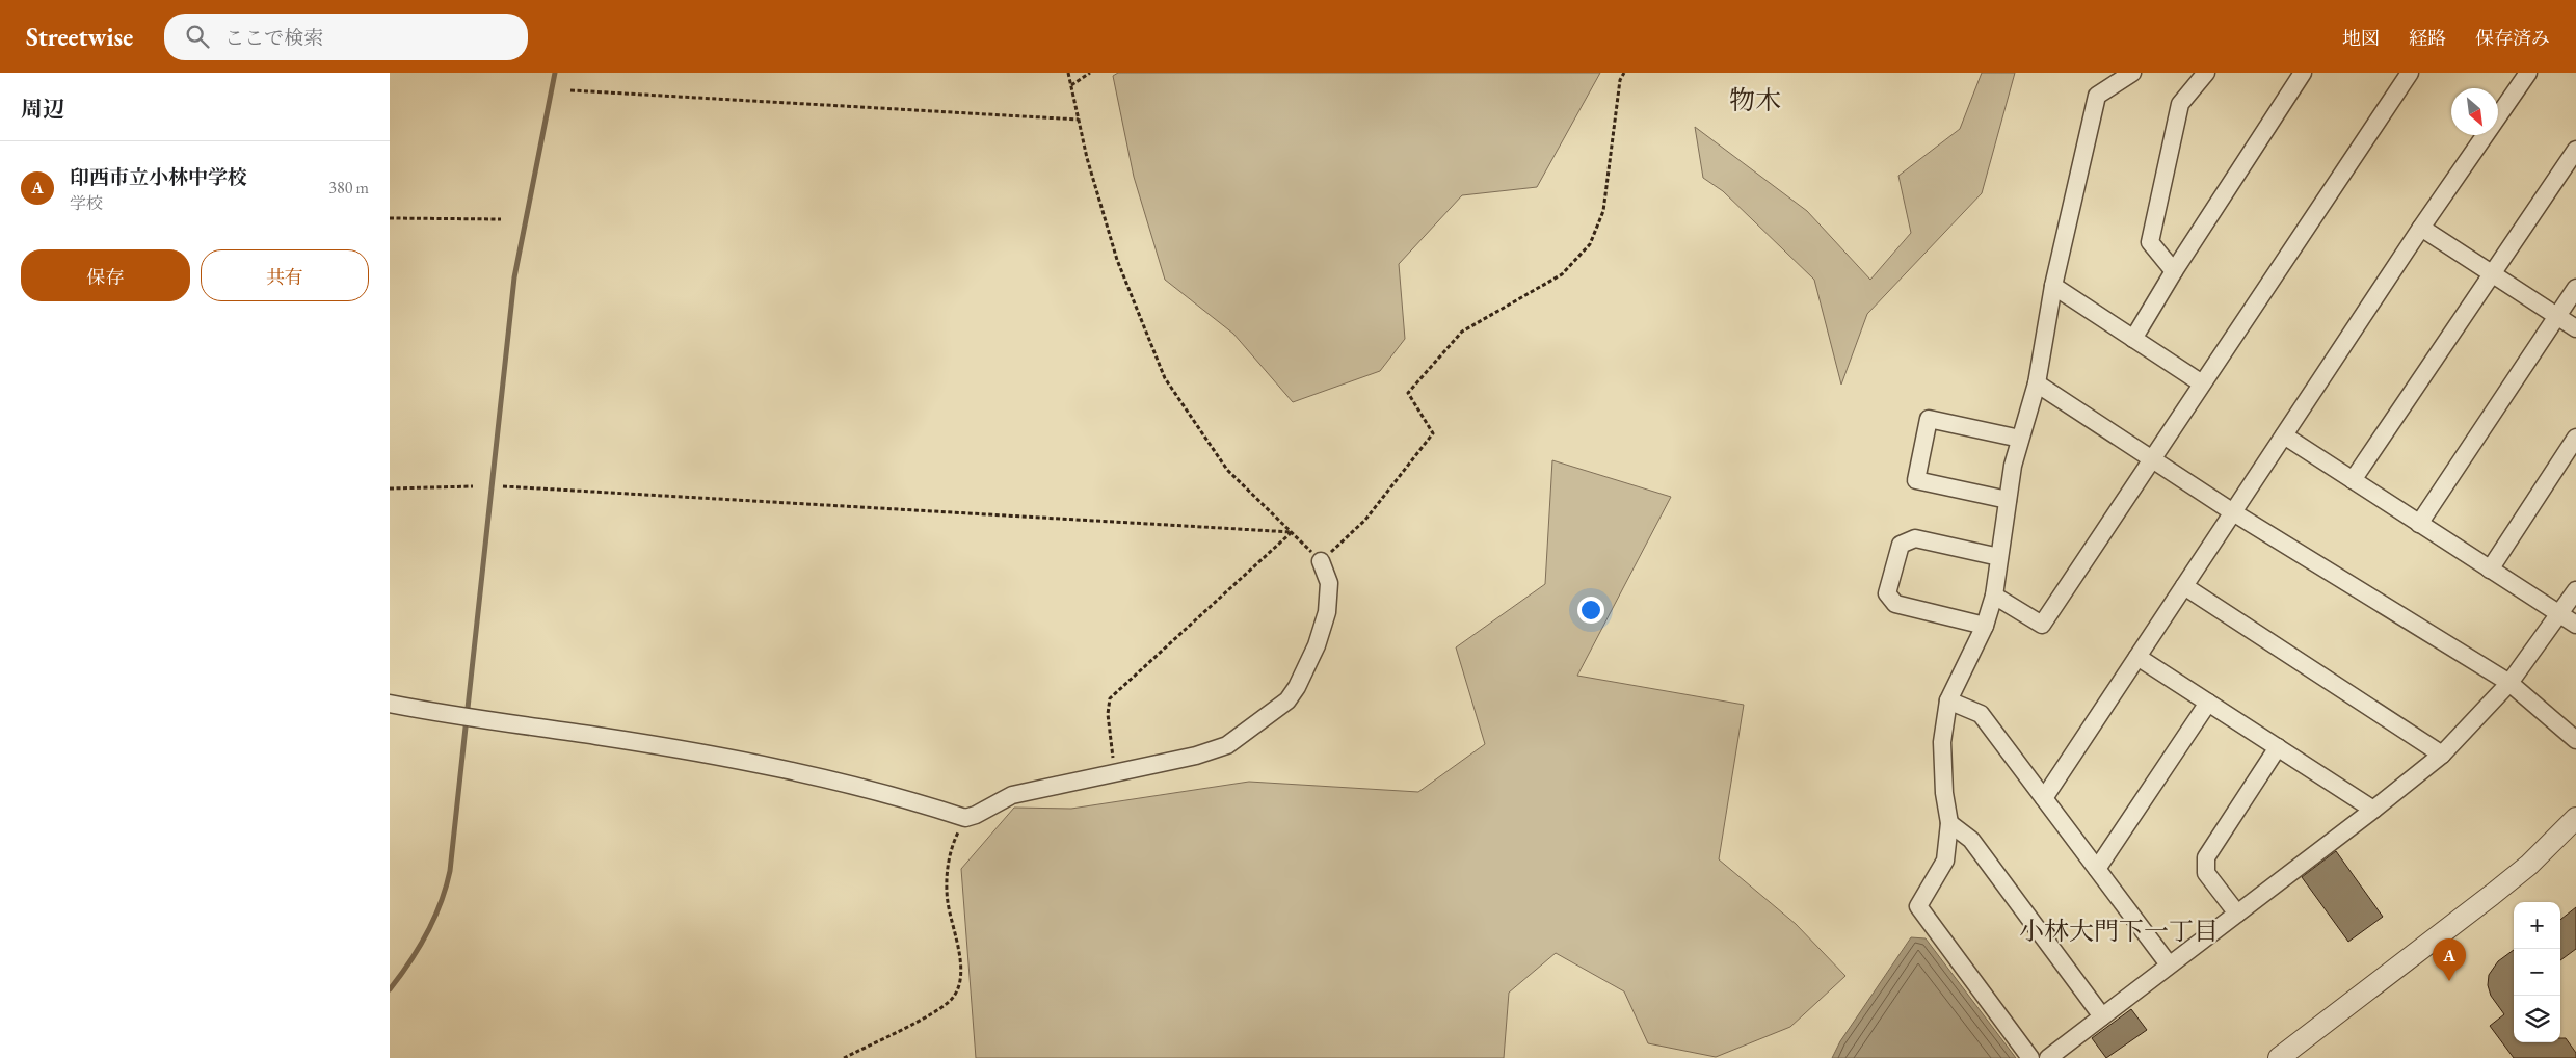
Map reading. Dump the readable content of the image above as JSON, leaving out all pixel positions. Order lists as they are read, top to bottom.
{
  "districts": ["物木", "小林大門下一丁目"],
  "north": "bottom right",
  "page": {
    "header": "Streetwise",
    "search": "ここで検索",
    "nav": ["地図", "経路", "保存済み"],
    "heading": "周辺",
    "list": [
      {
        "mark": "A",
        "name": "印西市立小林中学校",
        "note": "学校",
        "value": "380 m"
      }
    ],
    "buttons": ["保存", "共有"],
    "map_buttons": ["+", "−"],
    "pins": "A"
  }
}
